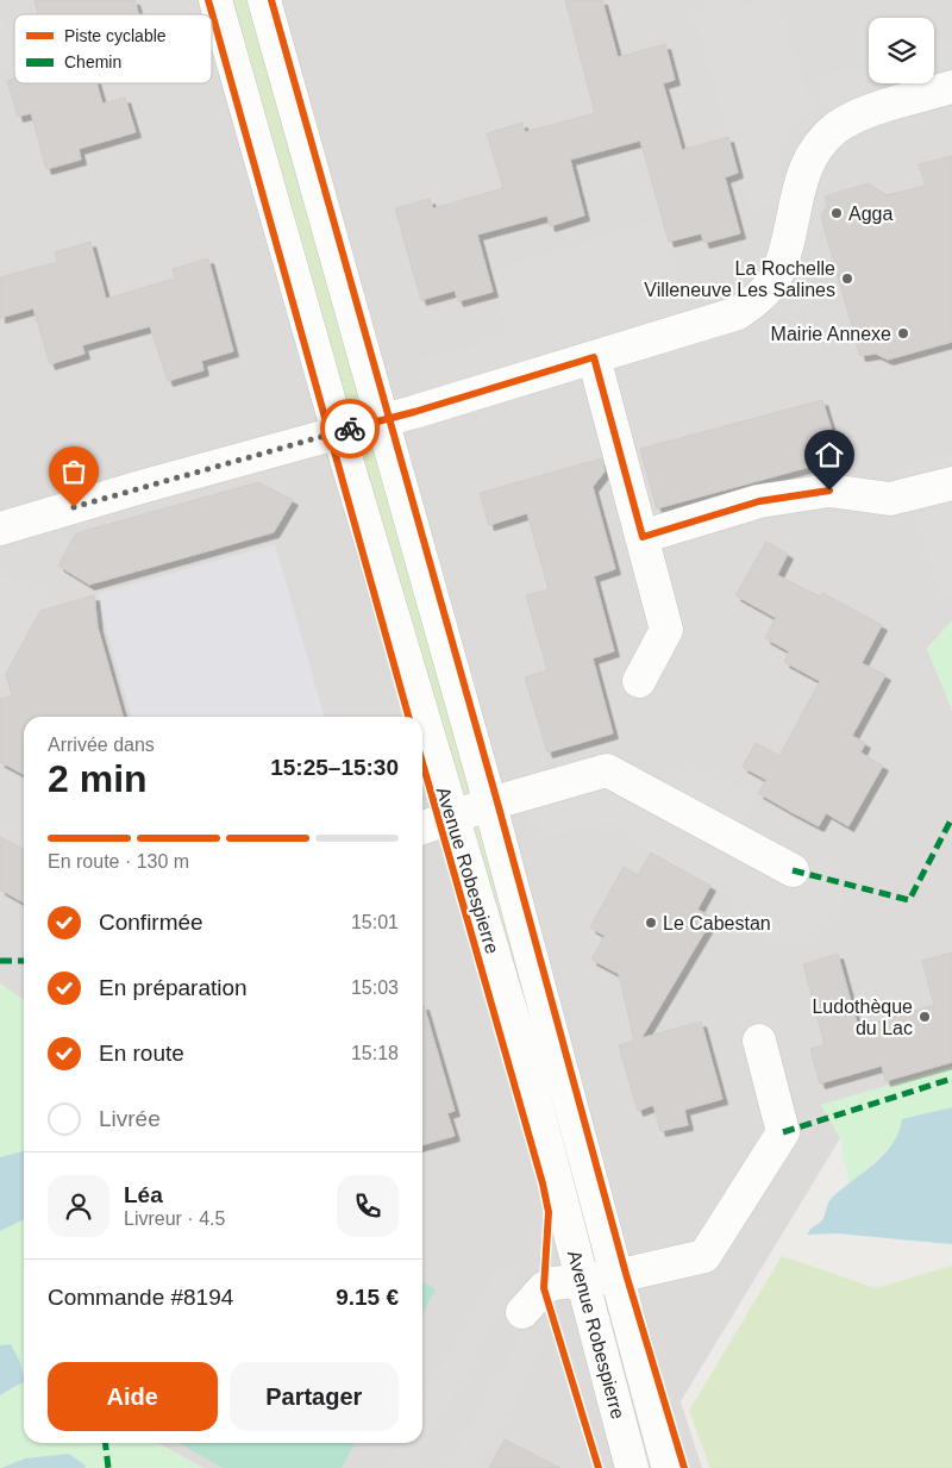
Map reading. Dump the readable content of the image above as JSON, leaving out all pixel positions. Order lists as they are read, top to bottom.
{
  "streets": {
    "street": ["Avenue Robespierre"]
  },
  "places": [
    "Agga",
    "La Rochelle Villeneuve Les Salines",
    "Mairie Annexe",
    "Le Cabestan",
    "Ludothèque du Lac"
  ],
  "legend": ["Piste cyclable", "Chemin"],
  "page": {
    "heading": ["2 min", "Arrivée dans", "15:25–15:30"],
    "panel": [
      "Léa",
      "Livreur · 4.5",
      "Commande #8194",
      "9.15 €"
    ],
    "bar": "En route · 130 m",
    "list": [
      ["Confirmée", "15:01"],
      ["En préparation", "15:03"],
      ["En route", "15:18"],
      "Livrée"
    ],
    "buttons": ["Aide", "Partager"]
  }
}
